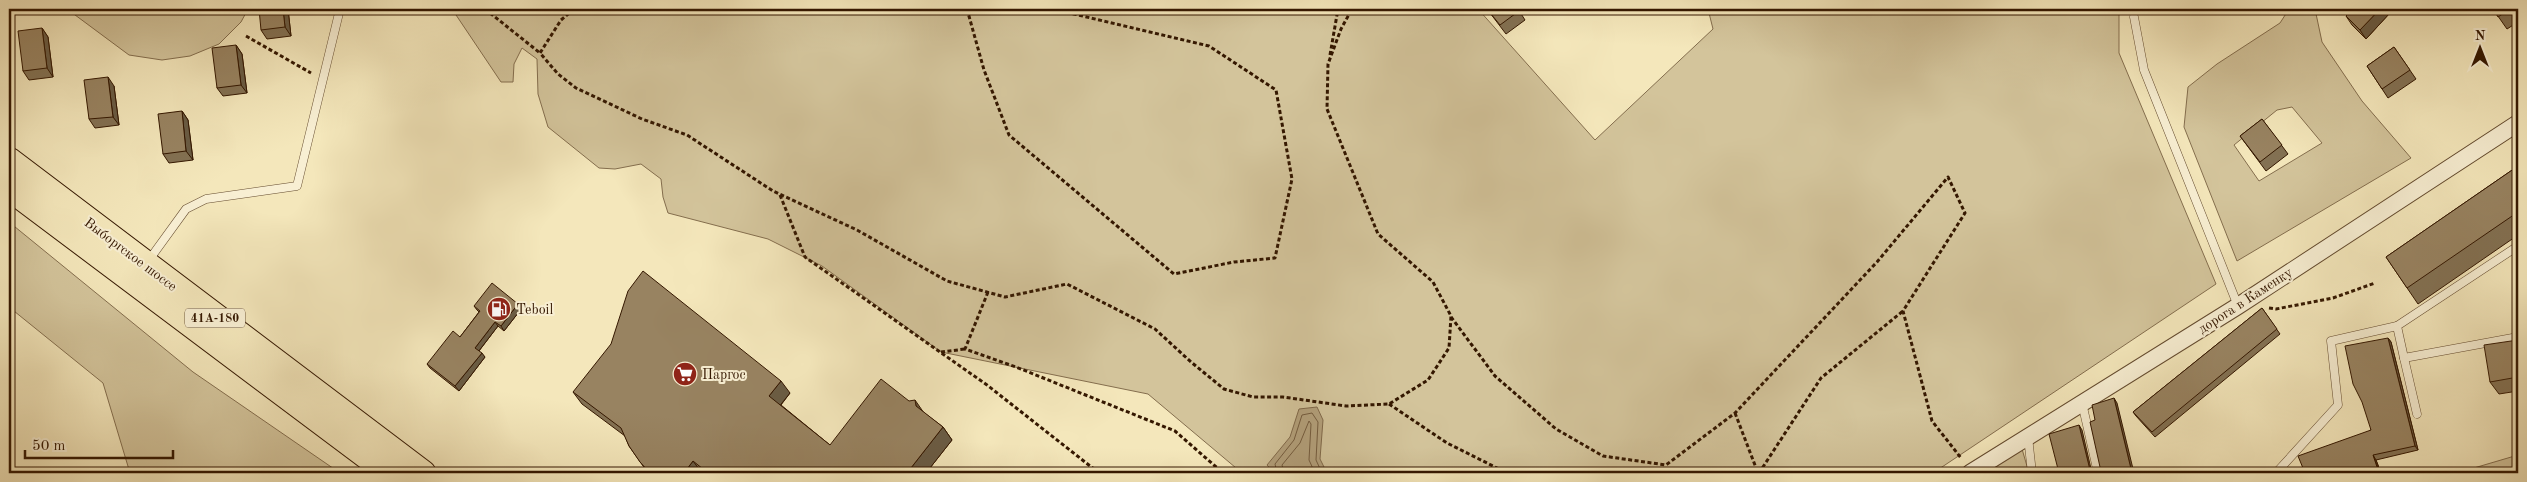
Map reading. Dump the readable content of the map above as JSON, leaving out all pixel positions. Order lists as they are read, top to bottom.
{
  "streets": {
    "main road": ["Выборгское шоссе", "41А-180"],
    "street": ["дорога в Каменку"]
  },
  "places": {
    "fuel station": ["Teboil"],
    "supermarket": ["Паргос"]
  },
  "scale_bar": "50 m",
  "north": "top"
}
